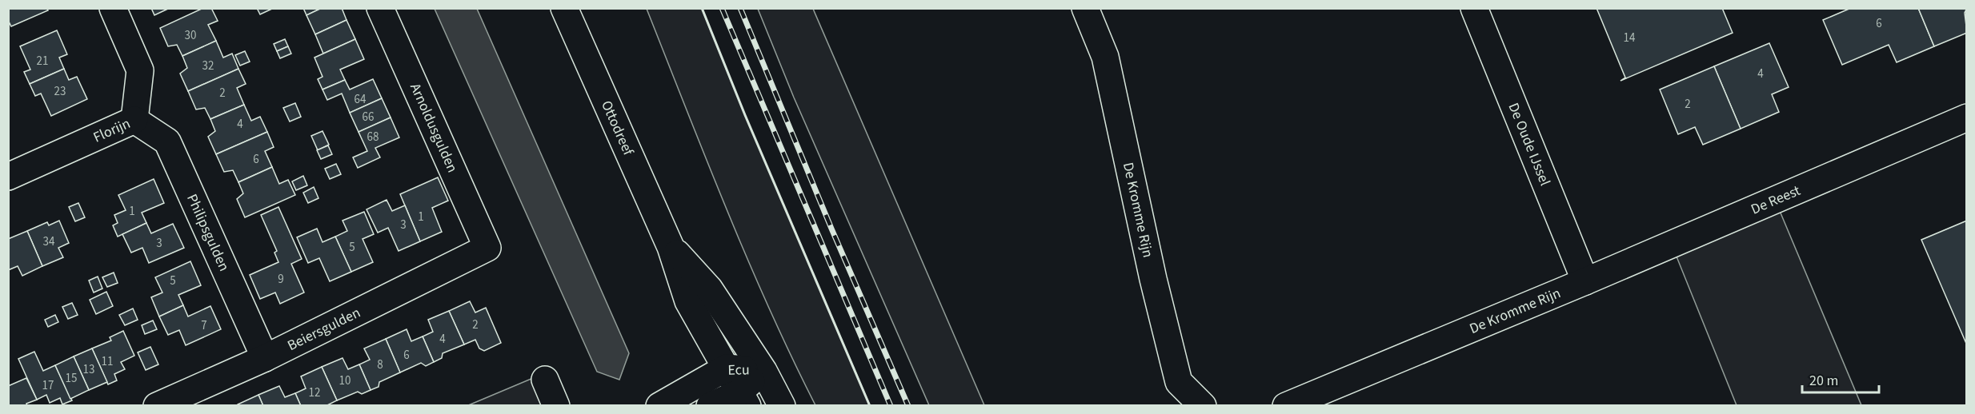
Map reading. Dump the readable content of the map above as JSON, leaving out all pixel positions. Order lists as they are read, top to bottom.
{
  "streets": {
    "street": [
      "Arnoldusgulden",
      "Ottodreef",
      "Florijn",
      "De Oude IJssel",
      "De Reest",
      "De Kromme Rijn",
      "Philipsgulden",
      "Beiersgulden",
      "Ecu"
    ]
  },
  "crossings": [
    ["Arnoldusgulden", "Beiersgulden"],
    ["Ottodreef", "Ecu"],
    ["Florijn", "Philipsgulden"],
    ["De Oude IJssel", "De Reest"],
    ["De Oude IJssel", "De Kromme Rijn"],
    ["De Reest", "De Kromme Rijn"],
    ["Philipsgulden", "Beiersgulden"]
  ],
  "house_numbers": [
    "6",
    "30",
    "14",
    "21",
    "32",
    "4",
    "23",
    "2",
    "64",
    "2",
    "66",
    "4",
    "68",
    "6",
    "1",
    "1",
    "3",
    "34",
    "3",
    "5",
    "9",
    "5",
    "2",
    "7",
    "4",
    "6",
    "11",
    "8",
    "13",
    "15",
    "10",
    "17",
    "12"
  ],
  "scale_bar": "20 m"
}
